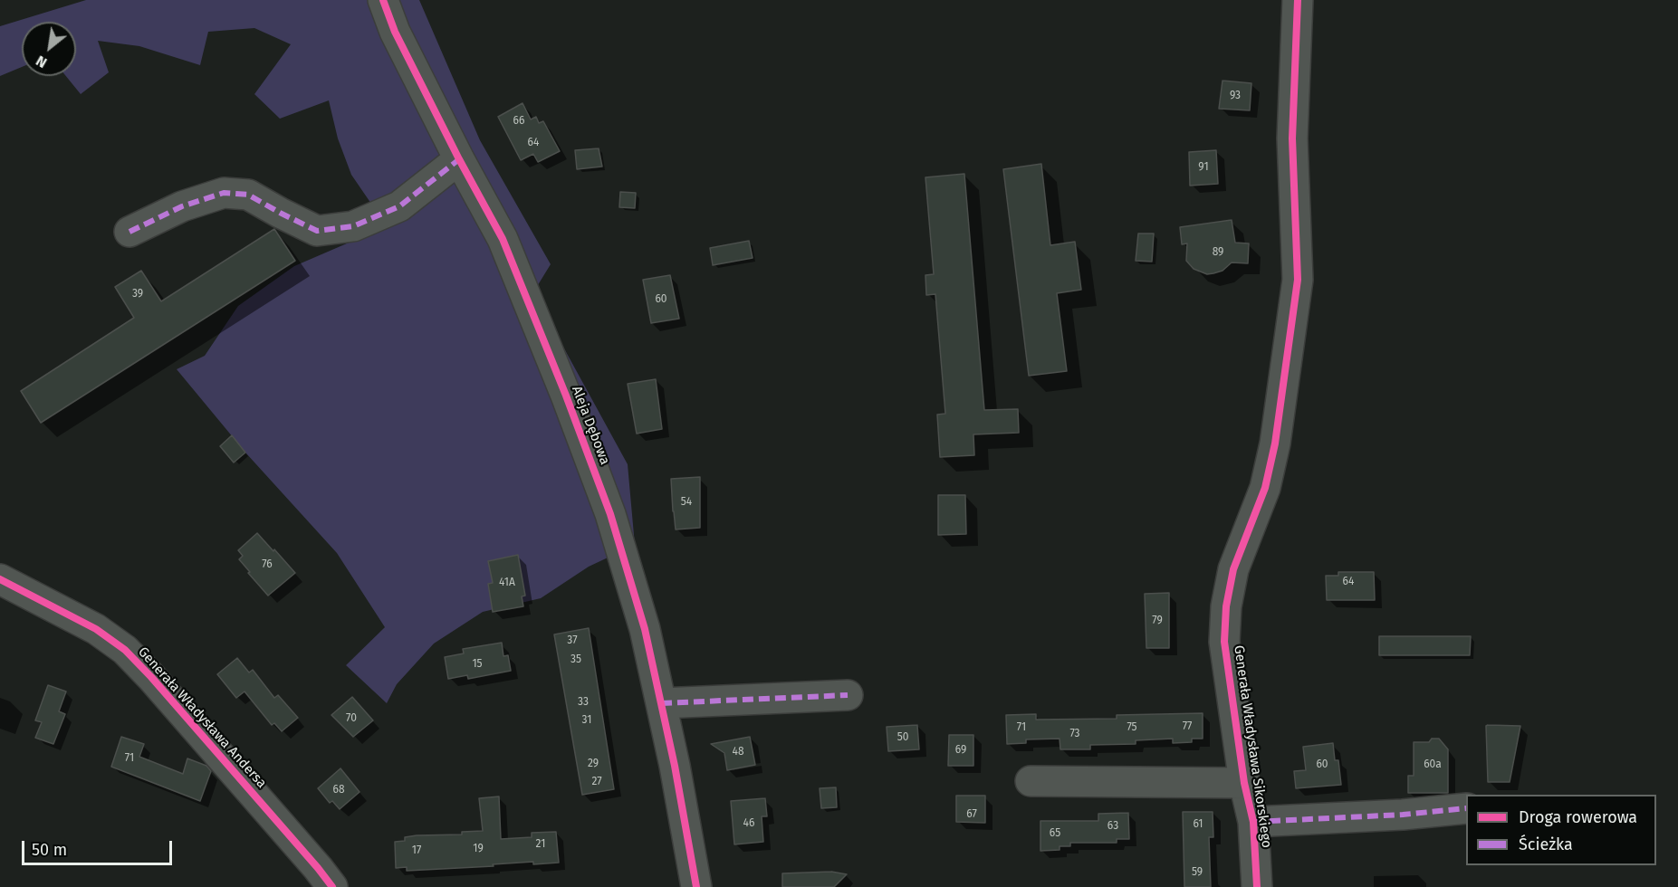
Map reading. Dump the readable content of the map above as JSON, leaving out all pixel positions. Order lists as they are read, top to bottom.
{
  "streets": {
    "street": ["Aleja Dębowa", "Generała Władysława Andersa", "Generała Władysława Sikorskiego"]
  },
  "house_numbers": [
    "93",
    "66",
    "64",
    "91",
    "89",
    "39",
    "60",
    "54",
    "76",
    "64",
    "41A",
    "79",
    "37",
    "35",
    "15",
    "33",
    "70",
    "31",
    "77",
    "71",
    "75",
    "73",
    "50",
    "69",
    "48",
    "71",
    "29",
    "60",
    "60a",
    "27",
    "68",
    "67",
    "46",
    "61",
    "63",
    "65",
    "21",
    "19",
    "17",
    "59"
  ],
  "legend": ["Droga rowerowa", "Ścieżka"],
  "scale_bar": "50 m",
  "north": "bottom left"
}
